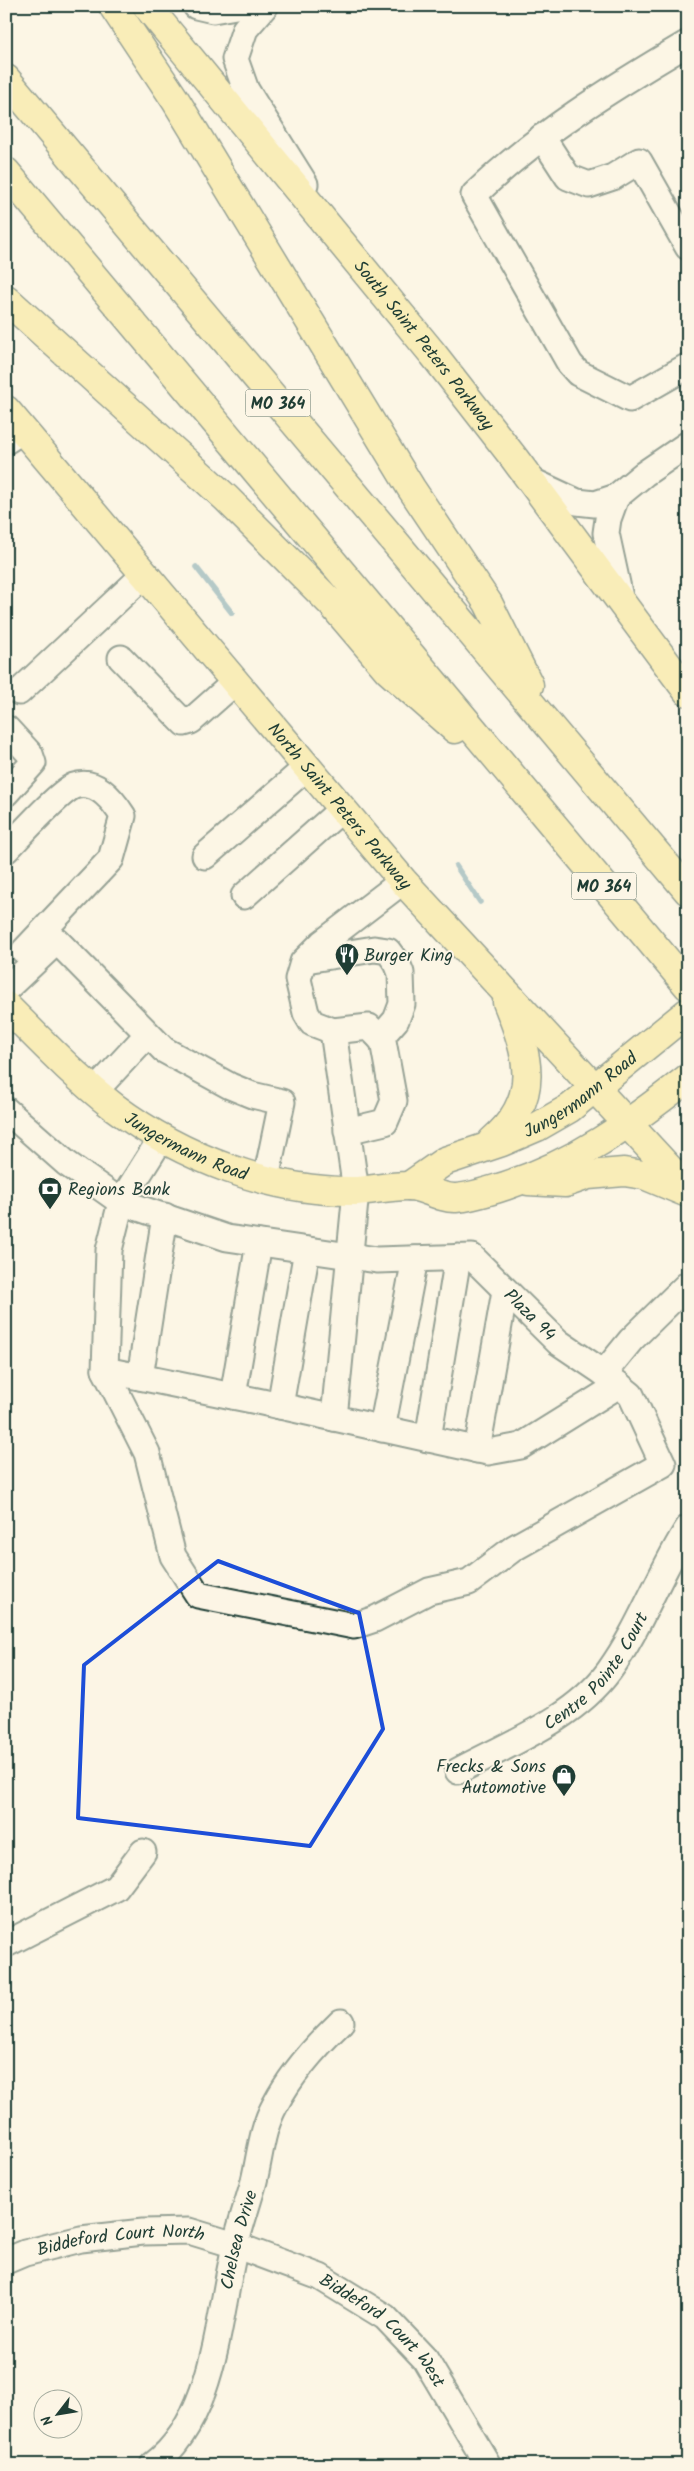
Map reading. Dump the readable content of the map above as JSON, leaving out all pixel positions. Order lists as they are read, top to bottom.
{
  "streets": {
    "main road": [
      "South Saint Peters Parkway",
      "MO 364",
      "North Saint Peters Parkway",
      "Jungermann Road"
    ],
    "street": [
      "Plaza 94",
      "Centre Pointe Court",
      "Chelsea Drive",
      "Biddeford Court North",
      "Biddeford Court West"
    ]
  },
  "crossings": [
    ["North Saint Peters Parkway", "Jungermann Road"],
    ["Chelsea Drive", "Biddeford Court North"],
    ["Chelsea Drive", "Biddeford Court West"],
    ["Biddeford Court North", "Biddeford Court West"]
  ],
  "places": {
    "restaurant": ["Burger King"],
    "bank": ["Regions Bank"],
    "shop": ["Frecks & Sons Automotive"]
  },
  "north": "bottom left"
}
